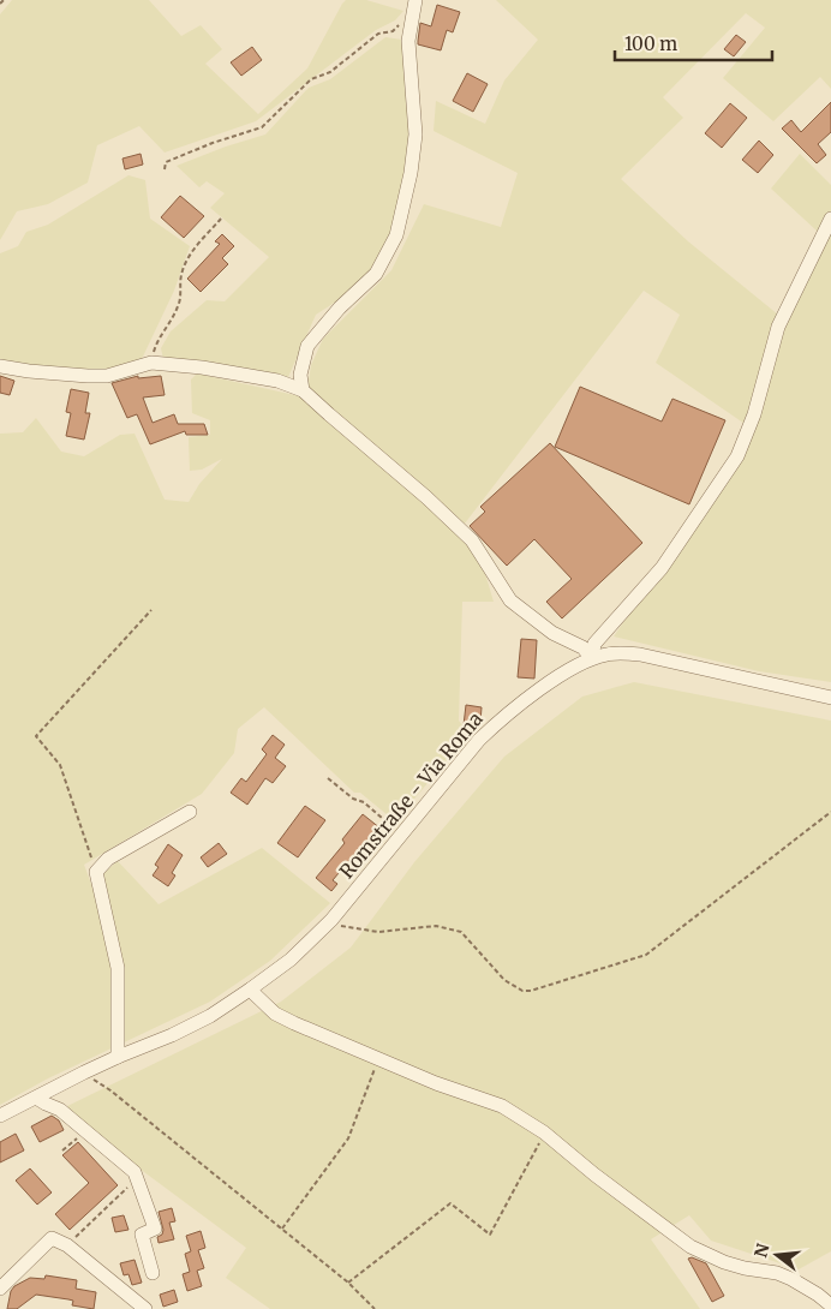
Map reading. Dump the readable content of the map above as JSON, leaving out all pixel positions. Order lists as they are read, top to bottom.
{
  "streets": {
    "street": ["Romstraße - Via Roma"]
  },
  "scale_bar": "100 m",
  "north": "left"
}
